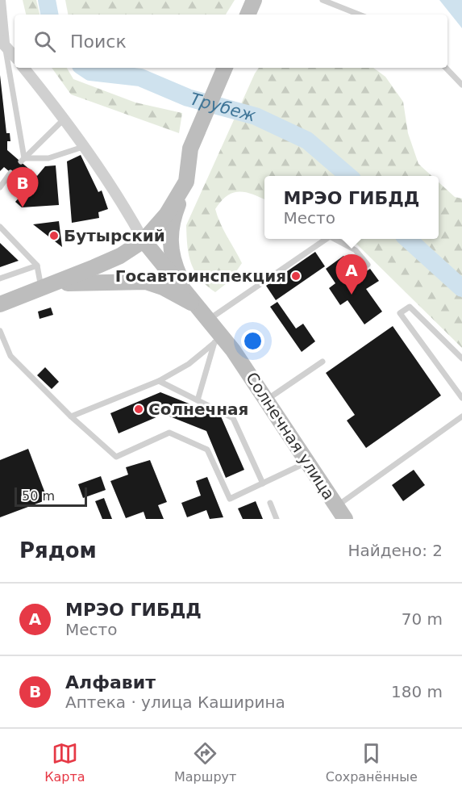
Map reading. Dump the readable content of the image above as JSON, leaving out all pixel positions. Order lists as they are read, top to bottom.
{
  "streets": {
    "main road": ["Солнечная улица"]
  },
  "water": ["Трубеж"],
  "places": ["Бутырский", "Госавтоинспекция", "Солнечная"],
  "scale_bar": "50 m",
  "page": {
    "search": "Поиск",
    "pins": ["B", "A"],
    "popup": ["МРЭО ГИБДД", "Место"],
    "scale": "50 m",
    "heading": ["Рядом", "Найдено: 2"],
    "list": [
      {
        "mark": "A",
        "name": "МРЭО ГИБДД",
        "note": "Место",
        "value": "70 m"
      },
      {
        "mark": "B",
        "name": "Алфавит",
        "note": "Аптека · улица Каширина",
        "value": "180 m"
      }
    ],
    "nav": ["Карта", "Маршрут", "Сохранённые"]
  }
}
